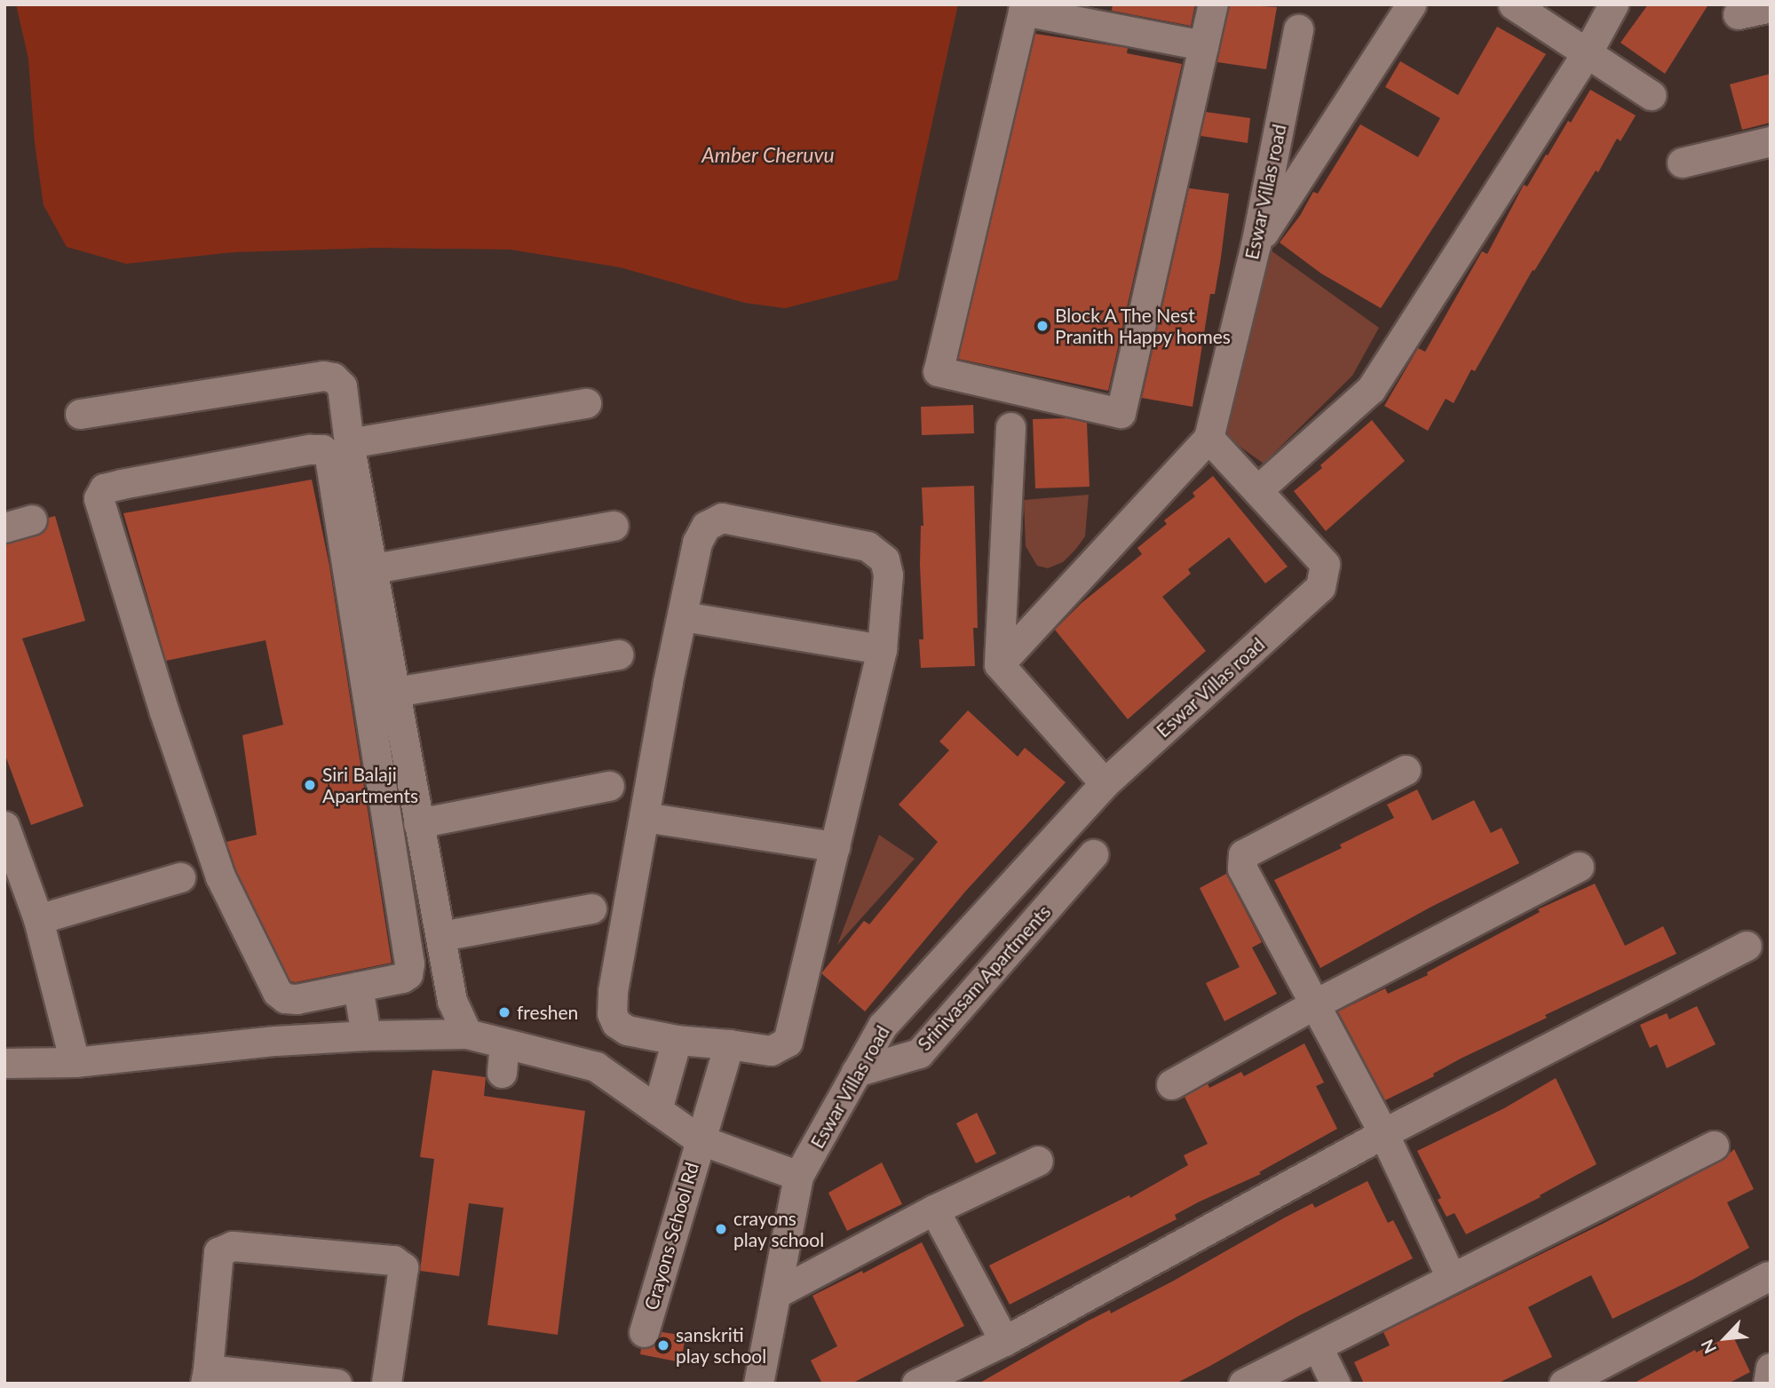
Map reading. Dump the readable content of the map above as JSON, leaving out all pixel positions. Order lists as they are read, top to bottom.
{
  "streets": {
    "street": ["Eswar Villas road", "Srinivasam Apartments", "Crayons School Rd"]
  },
  "crossings": [
    ["Eswar Villas road", "Srinivasam Apartments"]
  ],
  "water": ["Amber Cheruvu"],
  "places": [
    "Block A The Nest Pranith Happy homes",
    "Siri Balaji Apartments",
    "freshen",
    "crayons play school",
    "sanskriti play school"
  ],
  "north": "bottom left"
}
